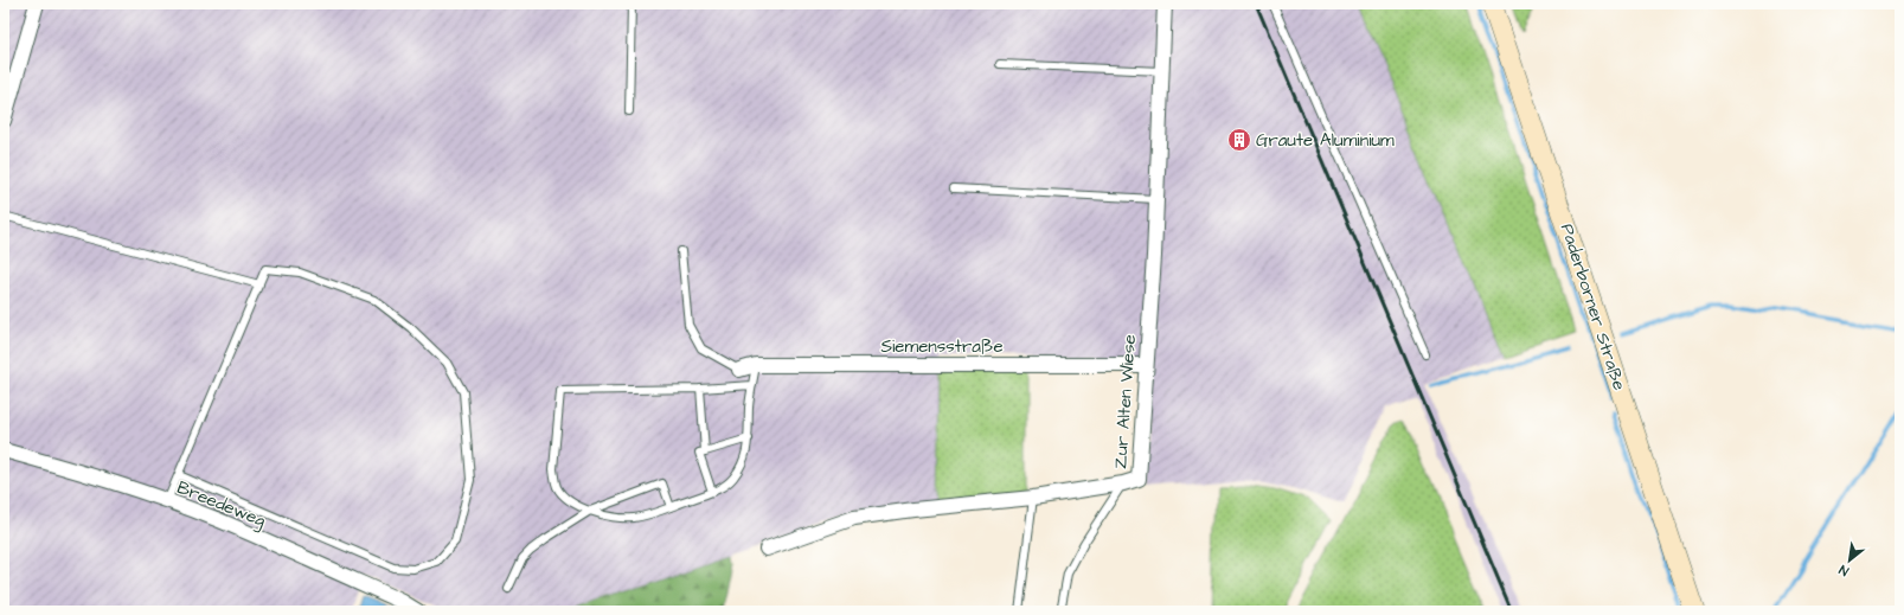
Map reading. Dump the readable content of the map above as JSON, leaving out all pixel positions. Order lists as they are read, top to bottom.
{
  "streets": {
    "main road": ["Paderborner Straße"],
    "street": ["Siemensstraße", "Zur Alten Wiese", "Breedeweg"]
  },
  "crossings": [
    ["Siemensstraße", "Zur Alten Wiese"]
  ],
  "places": {
    "building": ["Graute Aluminium"]
  },
  "north": "bottom left"
}
